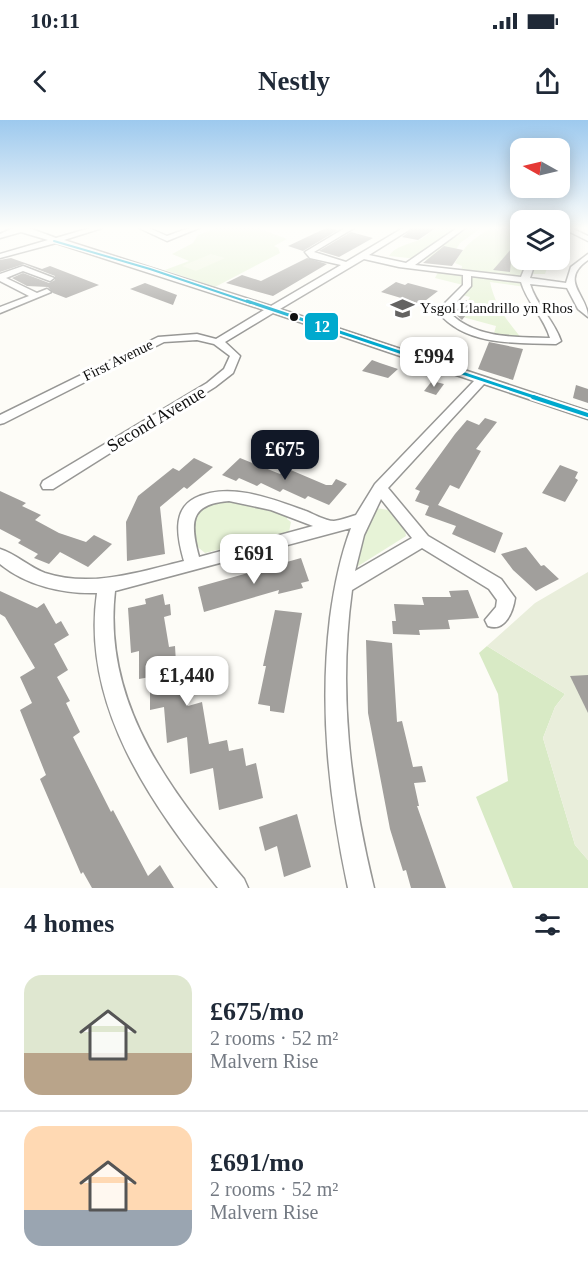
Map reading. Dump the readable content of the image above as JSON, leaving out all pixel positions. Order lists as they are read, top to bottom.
{
  "streets": {
    "street": ["First Avenue", "Second Avenue"]
  },
  "crossings": [
    ["First Avenue", "Second Avenue"]
  ],
  "places": {
    "school or university": ["Ysgol Llandrillo yn Rhos"]
  },
  "lines": ["transit line 12"],
  "north": "left",
  "page": {
    "status": "10:11",
    "header": "Nestly",
    "price": [
      "£994",
      "£675",
      "£691",
      "£1,440"
    ],
    "heading": "4 homes",
    "list": [
      {
        "name": "£675/mo",
        "note": "2 rooms · 52 m² · Malvern Rise"
      },
      {
        "name": "£691/mo",
        "note": "2 rooms · 52 m² · Malvern Rise"
      }
    ]
  }
}
